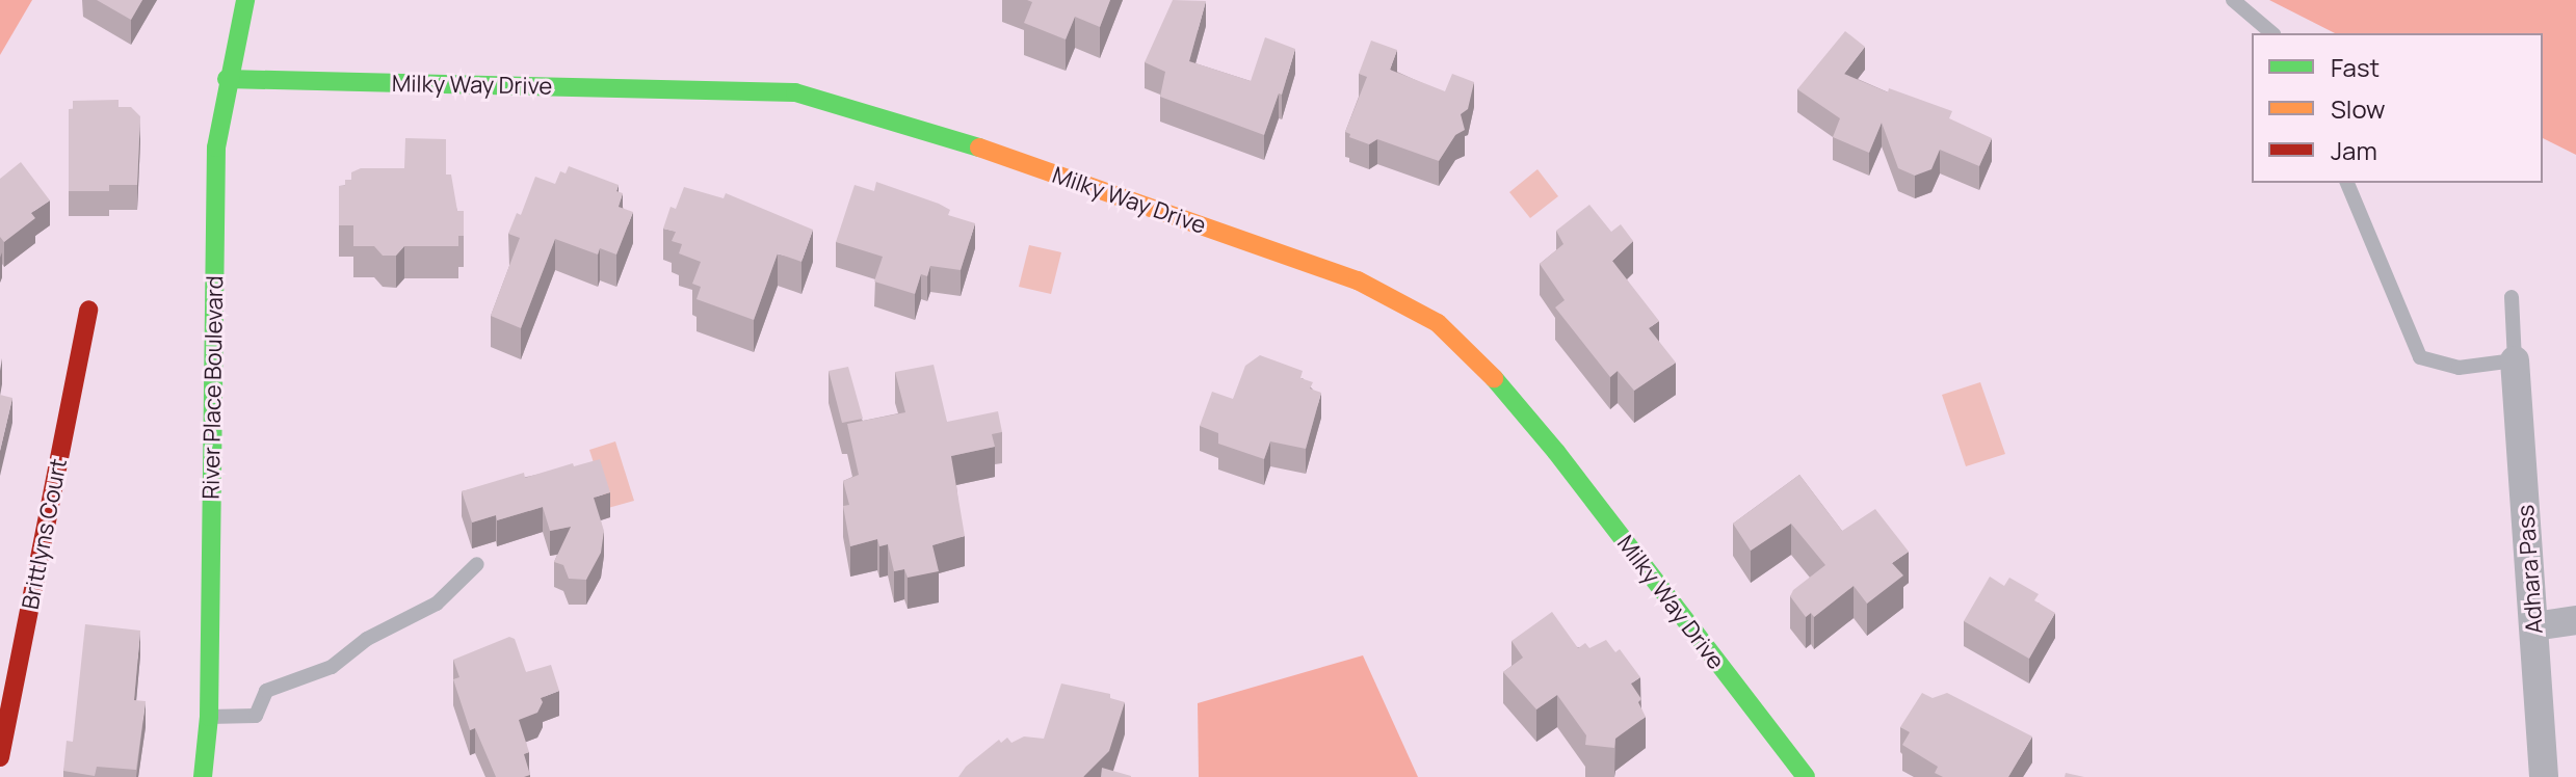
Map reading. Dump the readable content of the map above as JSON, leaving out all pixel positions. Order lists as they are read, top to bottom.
{
  "streets": {
    "street": [
      "Milky Way Drive",
      "River Place Boulevard",
      "Brittlyns Court",
      "Adhara Pass"
    ]
  },
  "crossings": [
    ["Milky Way Drive", "River Place Boulevard"]
  ],
  "legend": ["Fast", "Slow", "Jam"]
}
